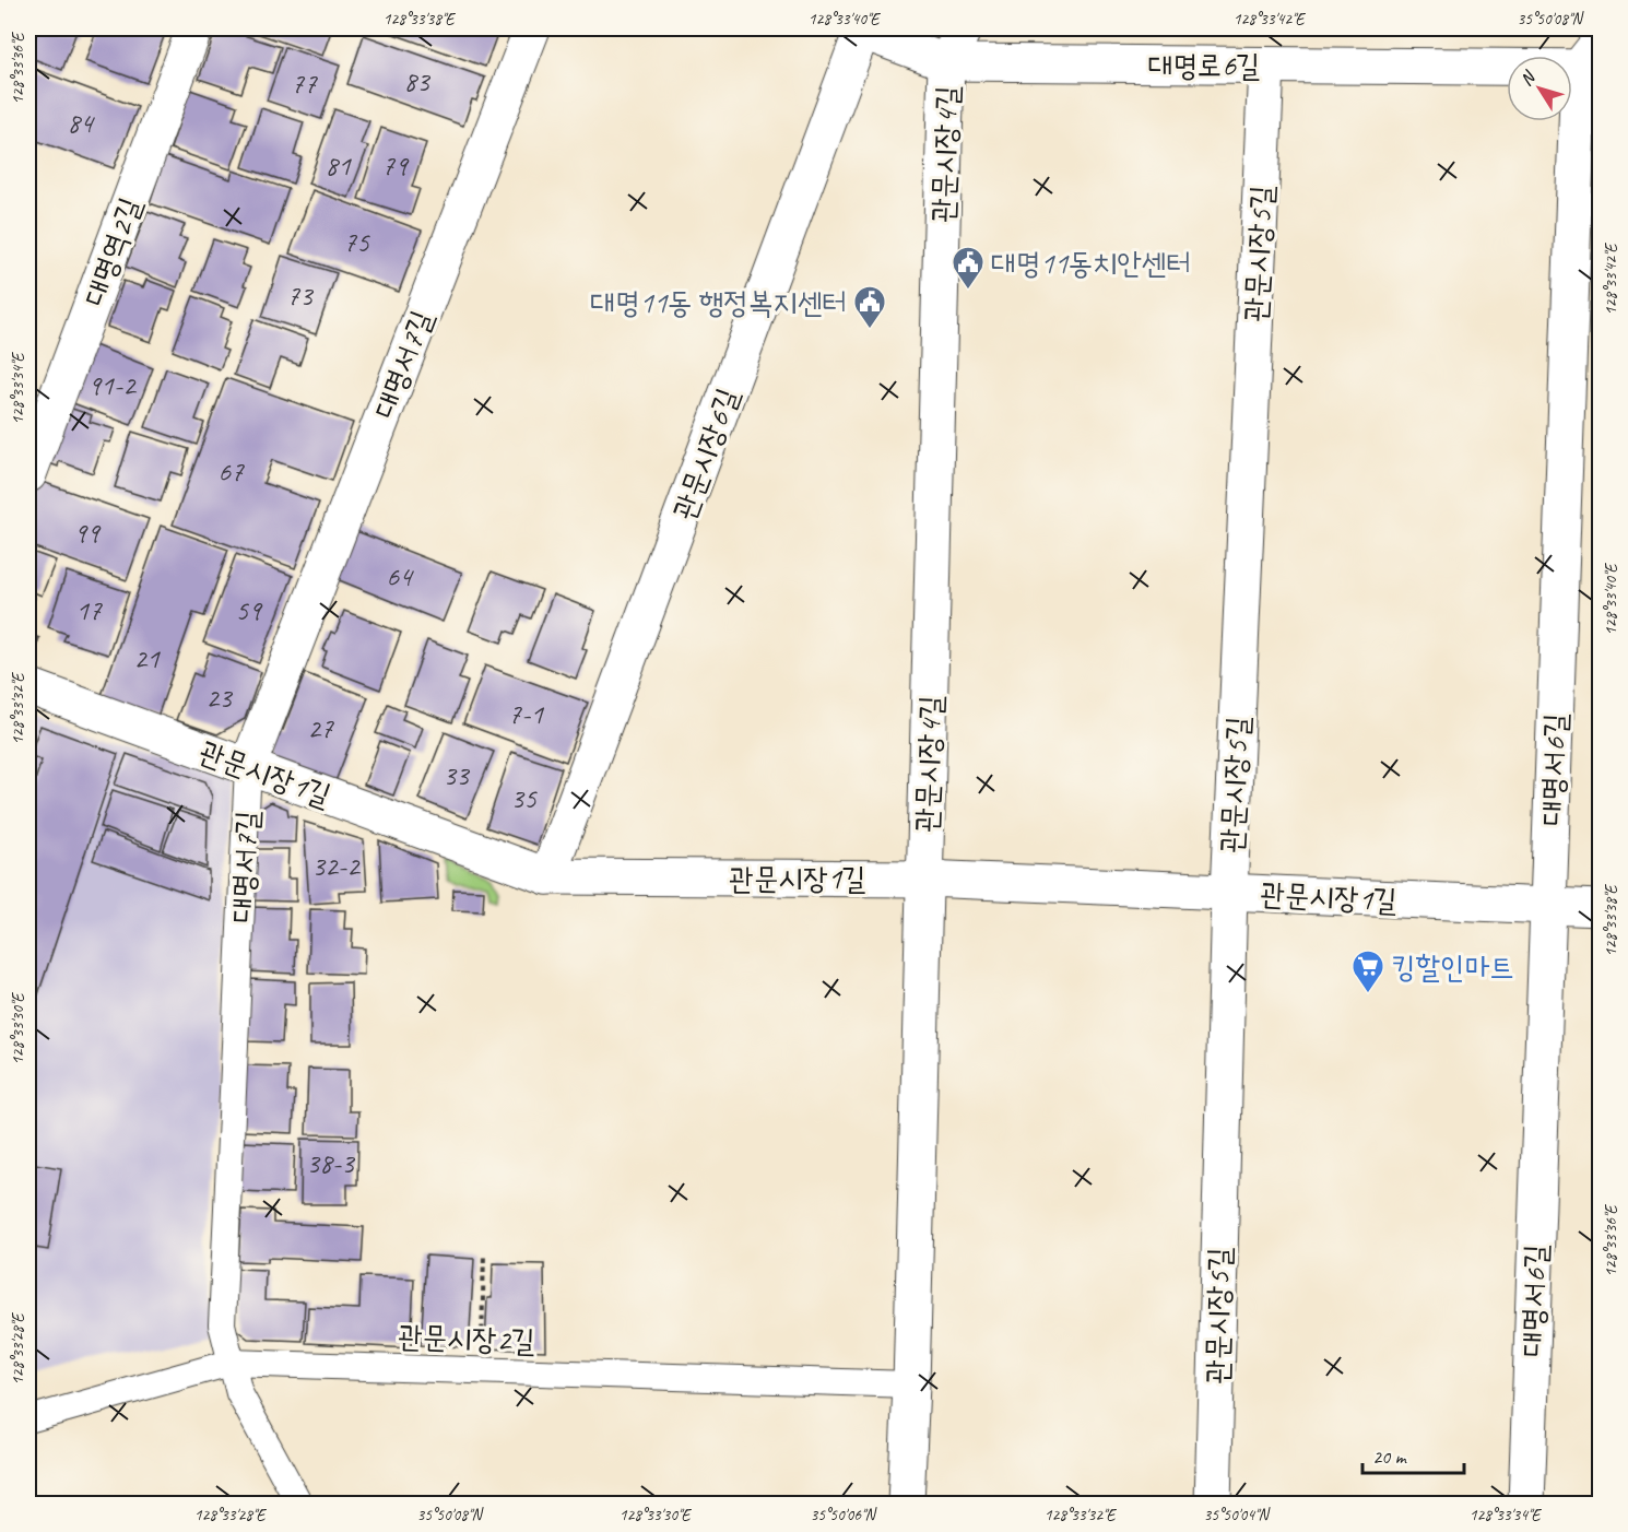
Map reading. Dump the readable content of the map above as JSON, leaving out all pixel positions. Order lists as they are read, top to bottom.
{
  "streets": {
    "street": [
      "대명로6길",
      "관문시장4길",
      "대명역2길",
      "관문시장5길",
      "대명서7길",
      "관문시장6길",
      "대명서6길",
      "관문시장1길",
      "관문시장2길"
    ]
  },
  "crossings": [
    ["대명로6길", "관문시장4길"],
    ["대명로6길", "관문시장5길"],
    ["대명로6길", "관문시장6길"],
    ["대명로6길", "대명서6길"],
    ["관문시장4길", "관문시장1길"],
    ["관문시장4길", "관문시장2길"],
    ["관문시장5길", "관문시장1길"],
    ["대명서7길", "관문시장1길"],
    ["대명서7길", "관문시장2길"],
    ["관문시장6길", "관문시장1길"],
    ["대명서6길", "관문시장1길"]
  ],
  "places": {
    "public building": ["대명11동치안센터", "대명11동 행정복지센터"],
    "supermarket": ["킹할인마트"]
  },
  "house_numbers": [
    "83",
    "77",
    "84",
    "81",
    "79",
    "75",
    "73",
    "91-2",
    "67",
    "99",
    "64",
    "17",
    "59",
    "21",
    "23",
    "7-1",
    "27",
    "33",
    "35",
    "32-2",
    "38-3"
  ],
  "scale_bar": "20 m",
  "north": "top left",
  "coordinates": [
    "128°33'38\"E",
    "128°33'40\"E",
    "128°33'42\"E",
    "35°50'08\"N",
    "128°33'36\"E",
    "128°33'34\"E",
    "128°33'32\"E",
    "128°33'30\"E",
    "128°33'28\"E",
    "35°50'06\"N",
    "35°50'04\"N"
  ]
}
